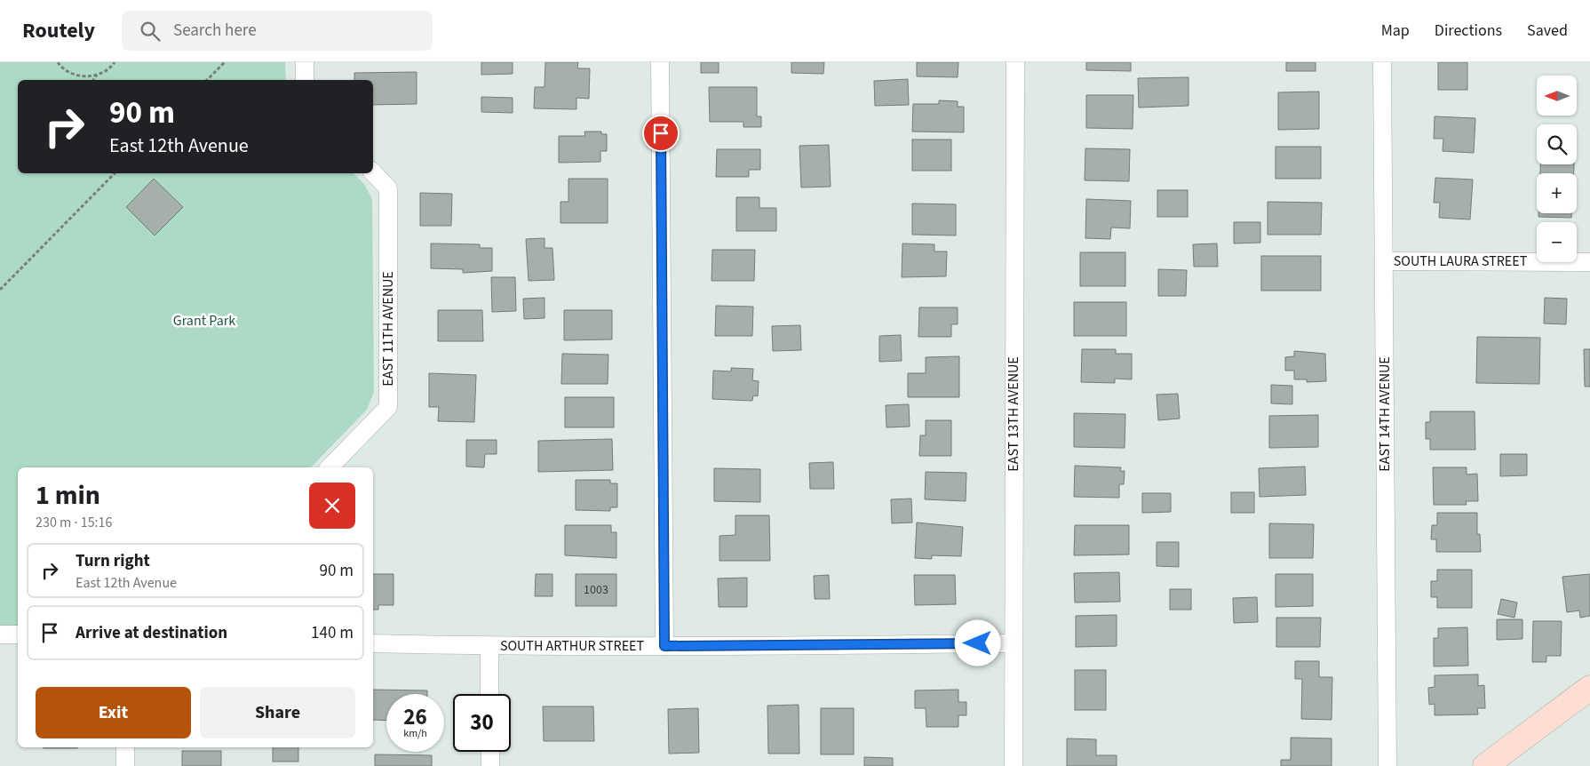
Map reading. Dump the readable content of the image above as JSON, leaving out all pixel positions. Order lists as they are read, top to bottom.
{
  "streets": {
    "street": [
      "SOUTH LAURA STREET",
      "EAST 11TH AVENUE",
      "EAST 13TH AVENUE",
      "EAST 14TH AVENUE",
      "SOUTH ARTHUR STREET"
    ]
  },
  "crossings": [
    ["SOUTH LAURA STREET", "EAST 14TH AVENUE"],
    ["EAST 13TH AVENUE", "SOUTH ARTHUR STREET"]
  ],
  "parks": ["Grant Park"],
  "house_numbers": ["1003"],
  "north": "left",
  "page": {
    "header": "Routely",
    "search": "Search here",
    "nav": ["Map", "Directions", "Saved"],
    "map_buttons": ["+", "−"],
    "turn": ["90 m", "East 12th Avenue"],
    "heading": ["1 min", "230 m · 15:16"],
    "list": [
      {
        "name": "Turn right",
        "note": "East 12th Avenue",
        "value": "90 m"
      },
      {
        "name": "Arrive at destination",
        "value": "140 m"
      }
    ],
    "buttons": ["Exit", "Share"],
    "speed": "26 km/h",
    "limit": "30"
  }
}
